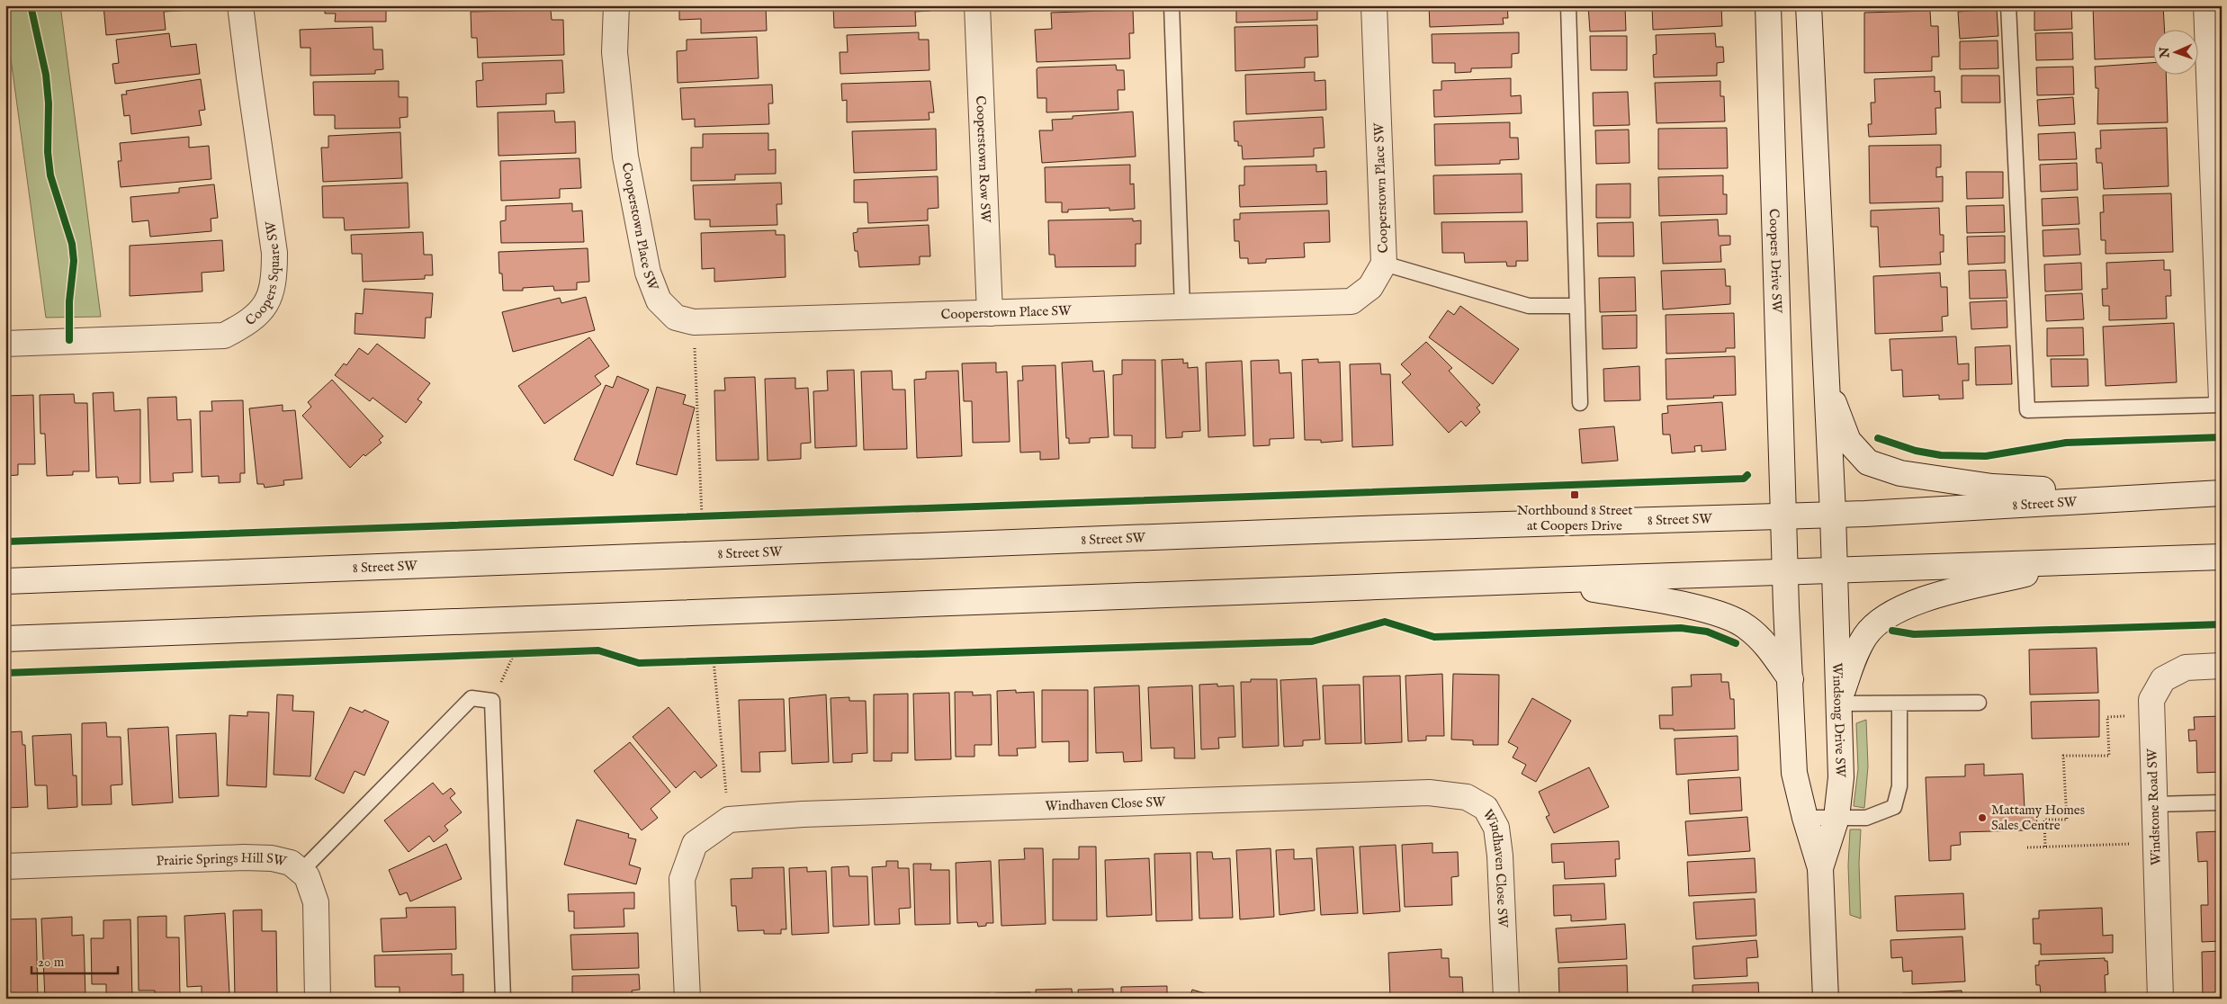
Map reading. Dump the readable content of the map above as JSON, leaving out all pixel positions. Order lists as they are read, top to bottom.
{
  "streets": {
    "street": [
      "Cooperstown Row SW",
      "Cooperstown Place SW",
      "Coopers Drive SW",
      "Coopers Square SW",
      "8 Street SW",
      "Windsong Drive SW",
      "Windhaven Close SW",
      "Windstone Road SW",
      "Prairie Springs Hill SW"
    ]
  },
  "crossings": [
    ["Cooperstown Row SW", "Cooperstown Place SW"],
    ["Coopers Drive SW", "8 Street SW"],
    ["Coopers Drive SW", "Windsong Drive SW"],
    ["8 Street SW", "Windsong Drive SW"]
  ],
  "places": {
    "transit": ["Northbound 8 Street at Coopers Drive"],
    "other": ["Mattamy Homes Sales Centre"]
  },
  "scale_bar": "20 m",
  "north": "left"
}
